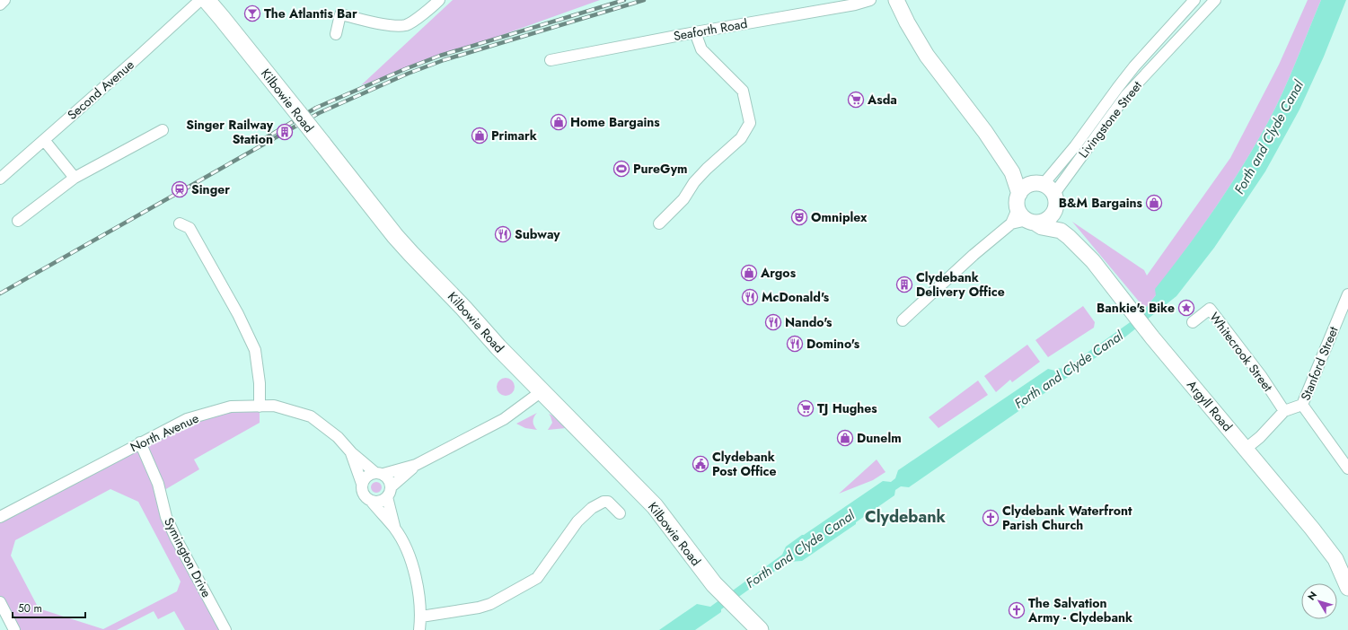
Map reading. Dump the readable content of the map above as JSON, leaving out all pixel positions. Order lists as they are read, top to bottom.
{
  "streets": {
    "main road": ["Kilbowie Road"],
    "street": [
      "Seaforth Road",
      "Second Avenue",
      "Livingstone Street",
      "Whitecrook Street",
      "Stanford Street",
      "Argyll Road",
      "North Avenue",
      "Symington Drive"
    ]
  },
  "crossings": [
    ["Livingstone Street", "Argyll Road"],
    ["Whitecrook Street", "Stanford Street"],
    ["Stanford Street", "Argyll Road"],
    ["North Avenue", "Symington Drive"]
  ],
  "districts": ["Clydebank"],
  "water": ["Forth and Clyde Canal"],
  "places": {
    "bar": ["The Atlantis Bar"],
    "supermarket": ["Asda", "TJ Hughes"],
    "shop": [
      "Home Bargains",
      "Primark",
      "B&M Bargains",
      "Argos",
      "Dunelm"
    ],
    "building": ["Singer Railway Station", "Clydebank Delivery Office"],
    "sports": ["PureGym"],
    "station": ["Singer"],
    "theatre": ["Omniplex"],
    "restaurant": [
      "Subway",
      "McDonald's",
      "Nando's",
      "Domino's"
    ],
    "place": ["Bankie's Bike"],
    "public building": ["Clydebank Post Office"],
    "church": ["Clydebank Waterfront Parish Church", "The Salvation Army - Clydebank"]
  },
  "scale_bar": "50 m",
  "north": "top left"
}
